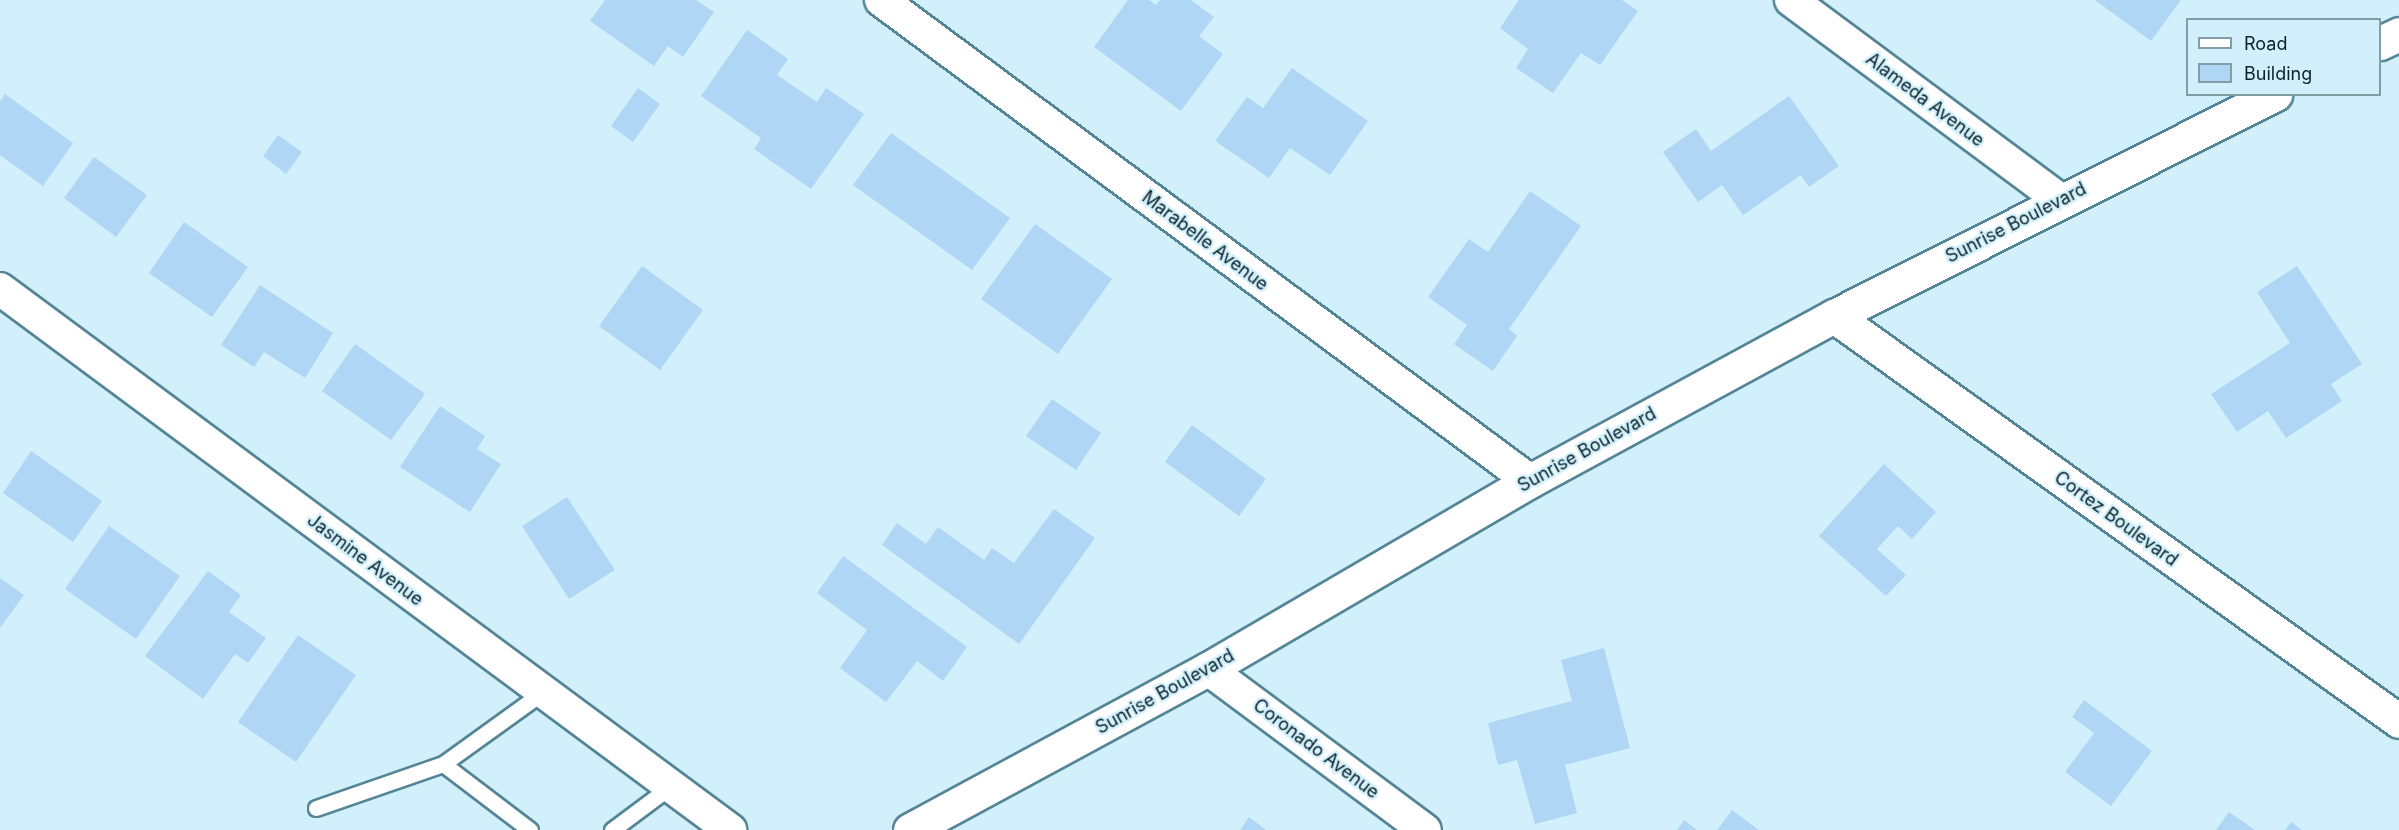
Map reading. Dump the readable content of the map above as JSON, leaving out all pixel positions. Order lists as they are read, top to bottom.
{
  "streets": {
    "street": [
      "Alameda Avenue",
      "Sunrise Boulevard",
      "Marabelle Avenue",
      "Cortez Boulevard",
      "Jasmine Avenue",
      "Coronado Avenue"
    ]
  },
  "crossings": [
    ["Alameda Avenue", "Sunrise Boulevard"],
    ["Sunrise Boulevard", "Marabelle Avenue"],
    ["Sunrise Boulevard", "Cortez Boulevard"],
    ["Sunrise Boulevard", "Coronado Avenue"]
  ],
  "legend": ["Road", "Building"]
}
